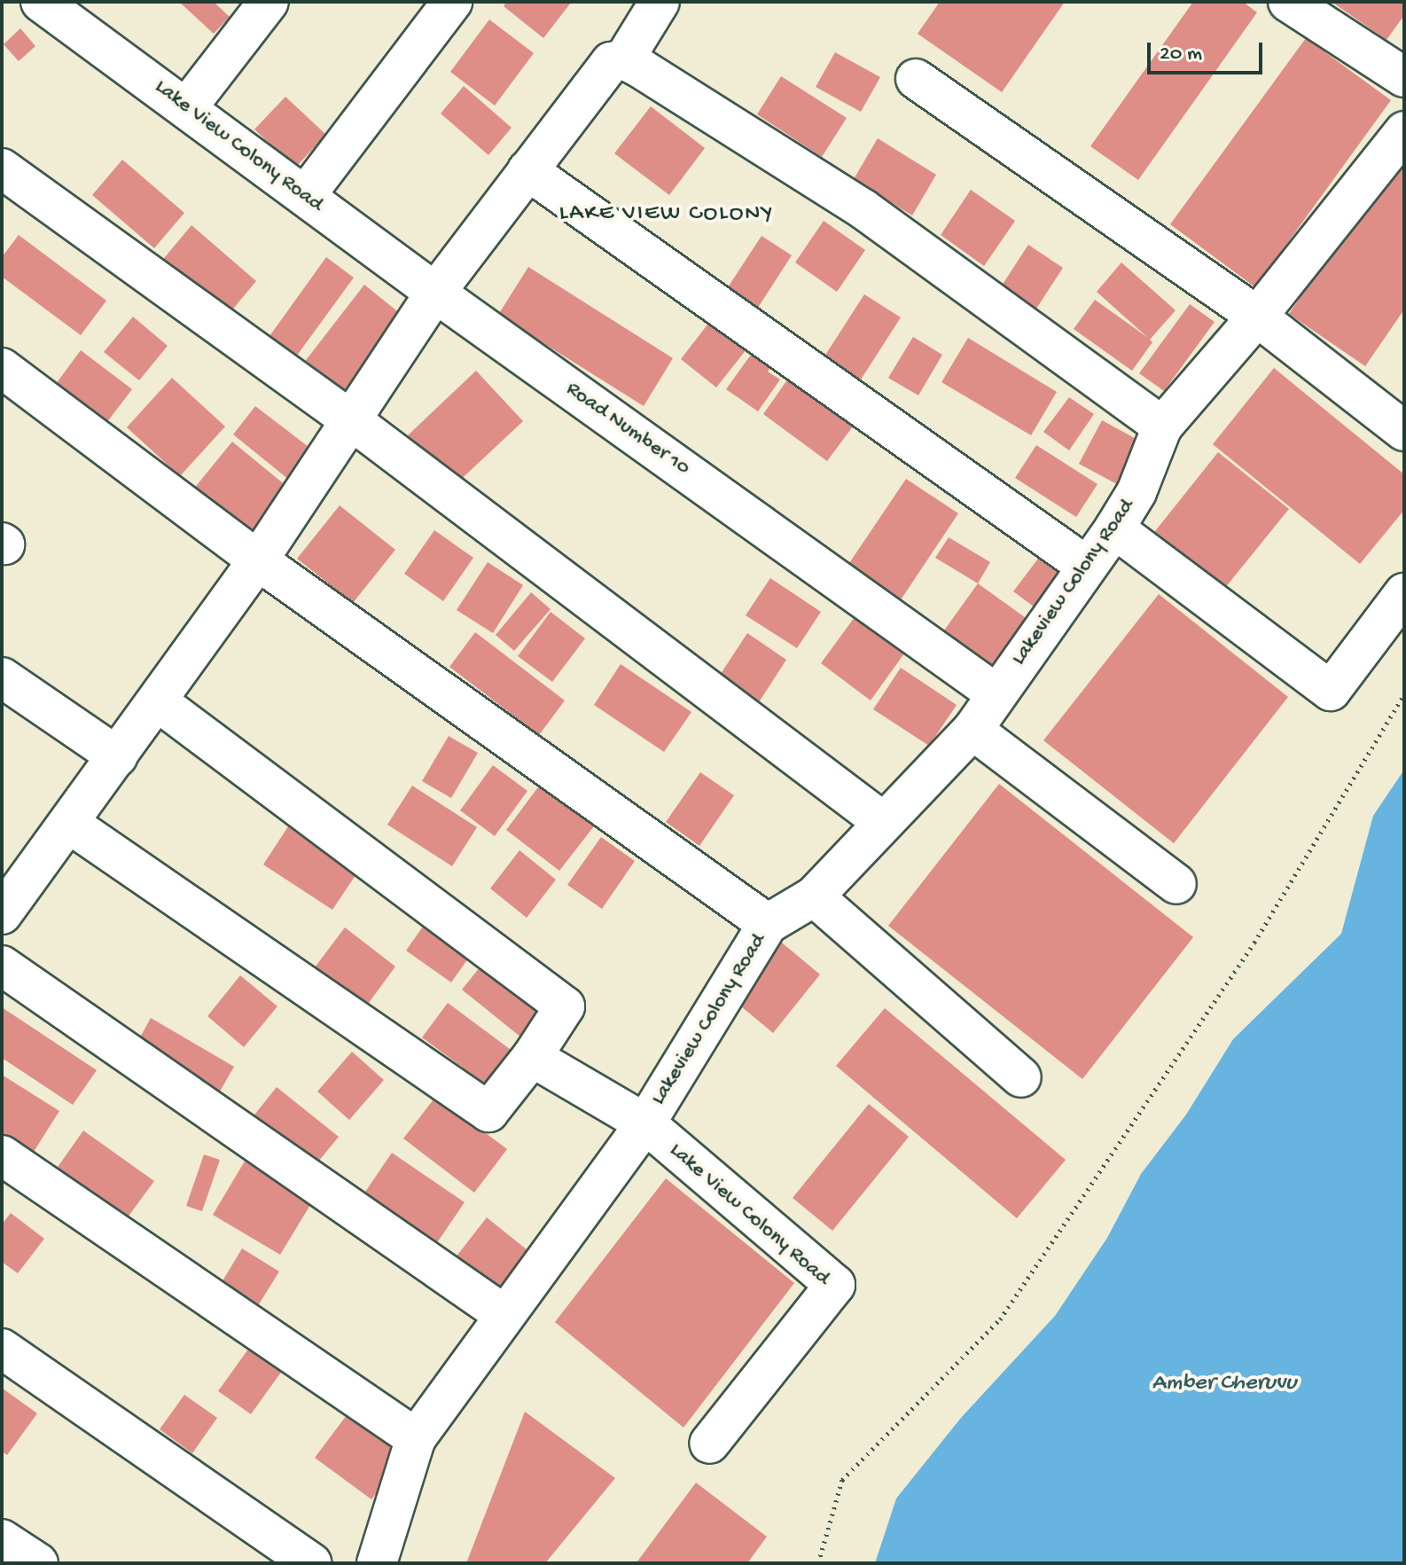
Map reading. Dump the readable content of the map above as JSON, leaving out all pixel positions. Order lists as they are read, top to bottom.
{
  "streets": {
    "street": ["Lake View Colony Road", "Road Number 10", "Lakeview Colony Road"]
  },
  "crossings": [
    ["Lake View Colony Road", "Road Number 10"],
    ["Lake View Colony Road", "Lakeview Colony Road"],
    ["Road Number 10", "Lakeview Colony Road"]
  ],
  "districts": ["LAKE VIEW COLONY"],
  "water": ["Amber Cheruvu"],
  "scale_bar": "20 m"
}
